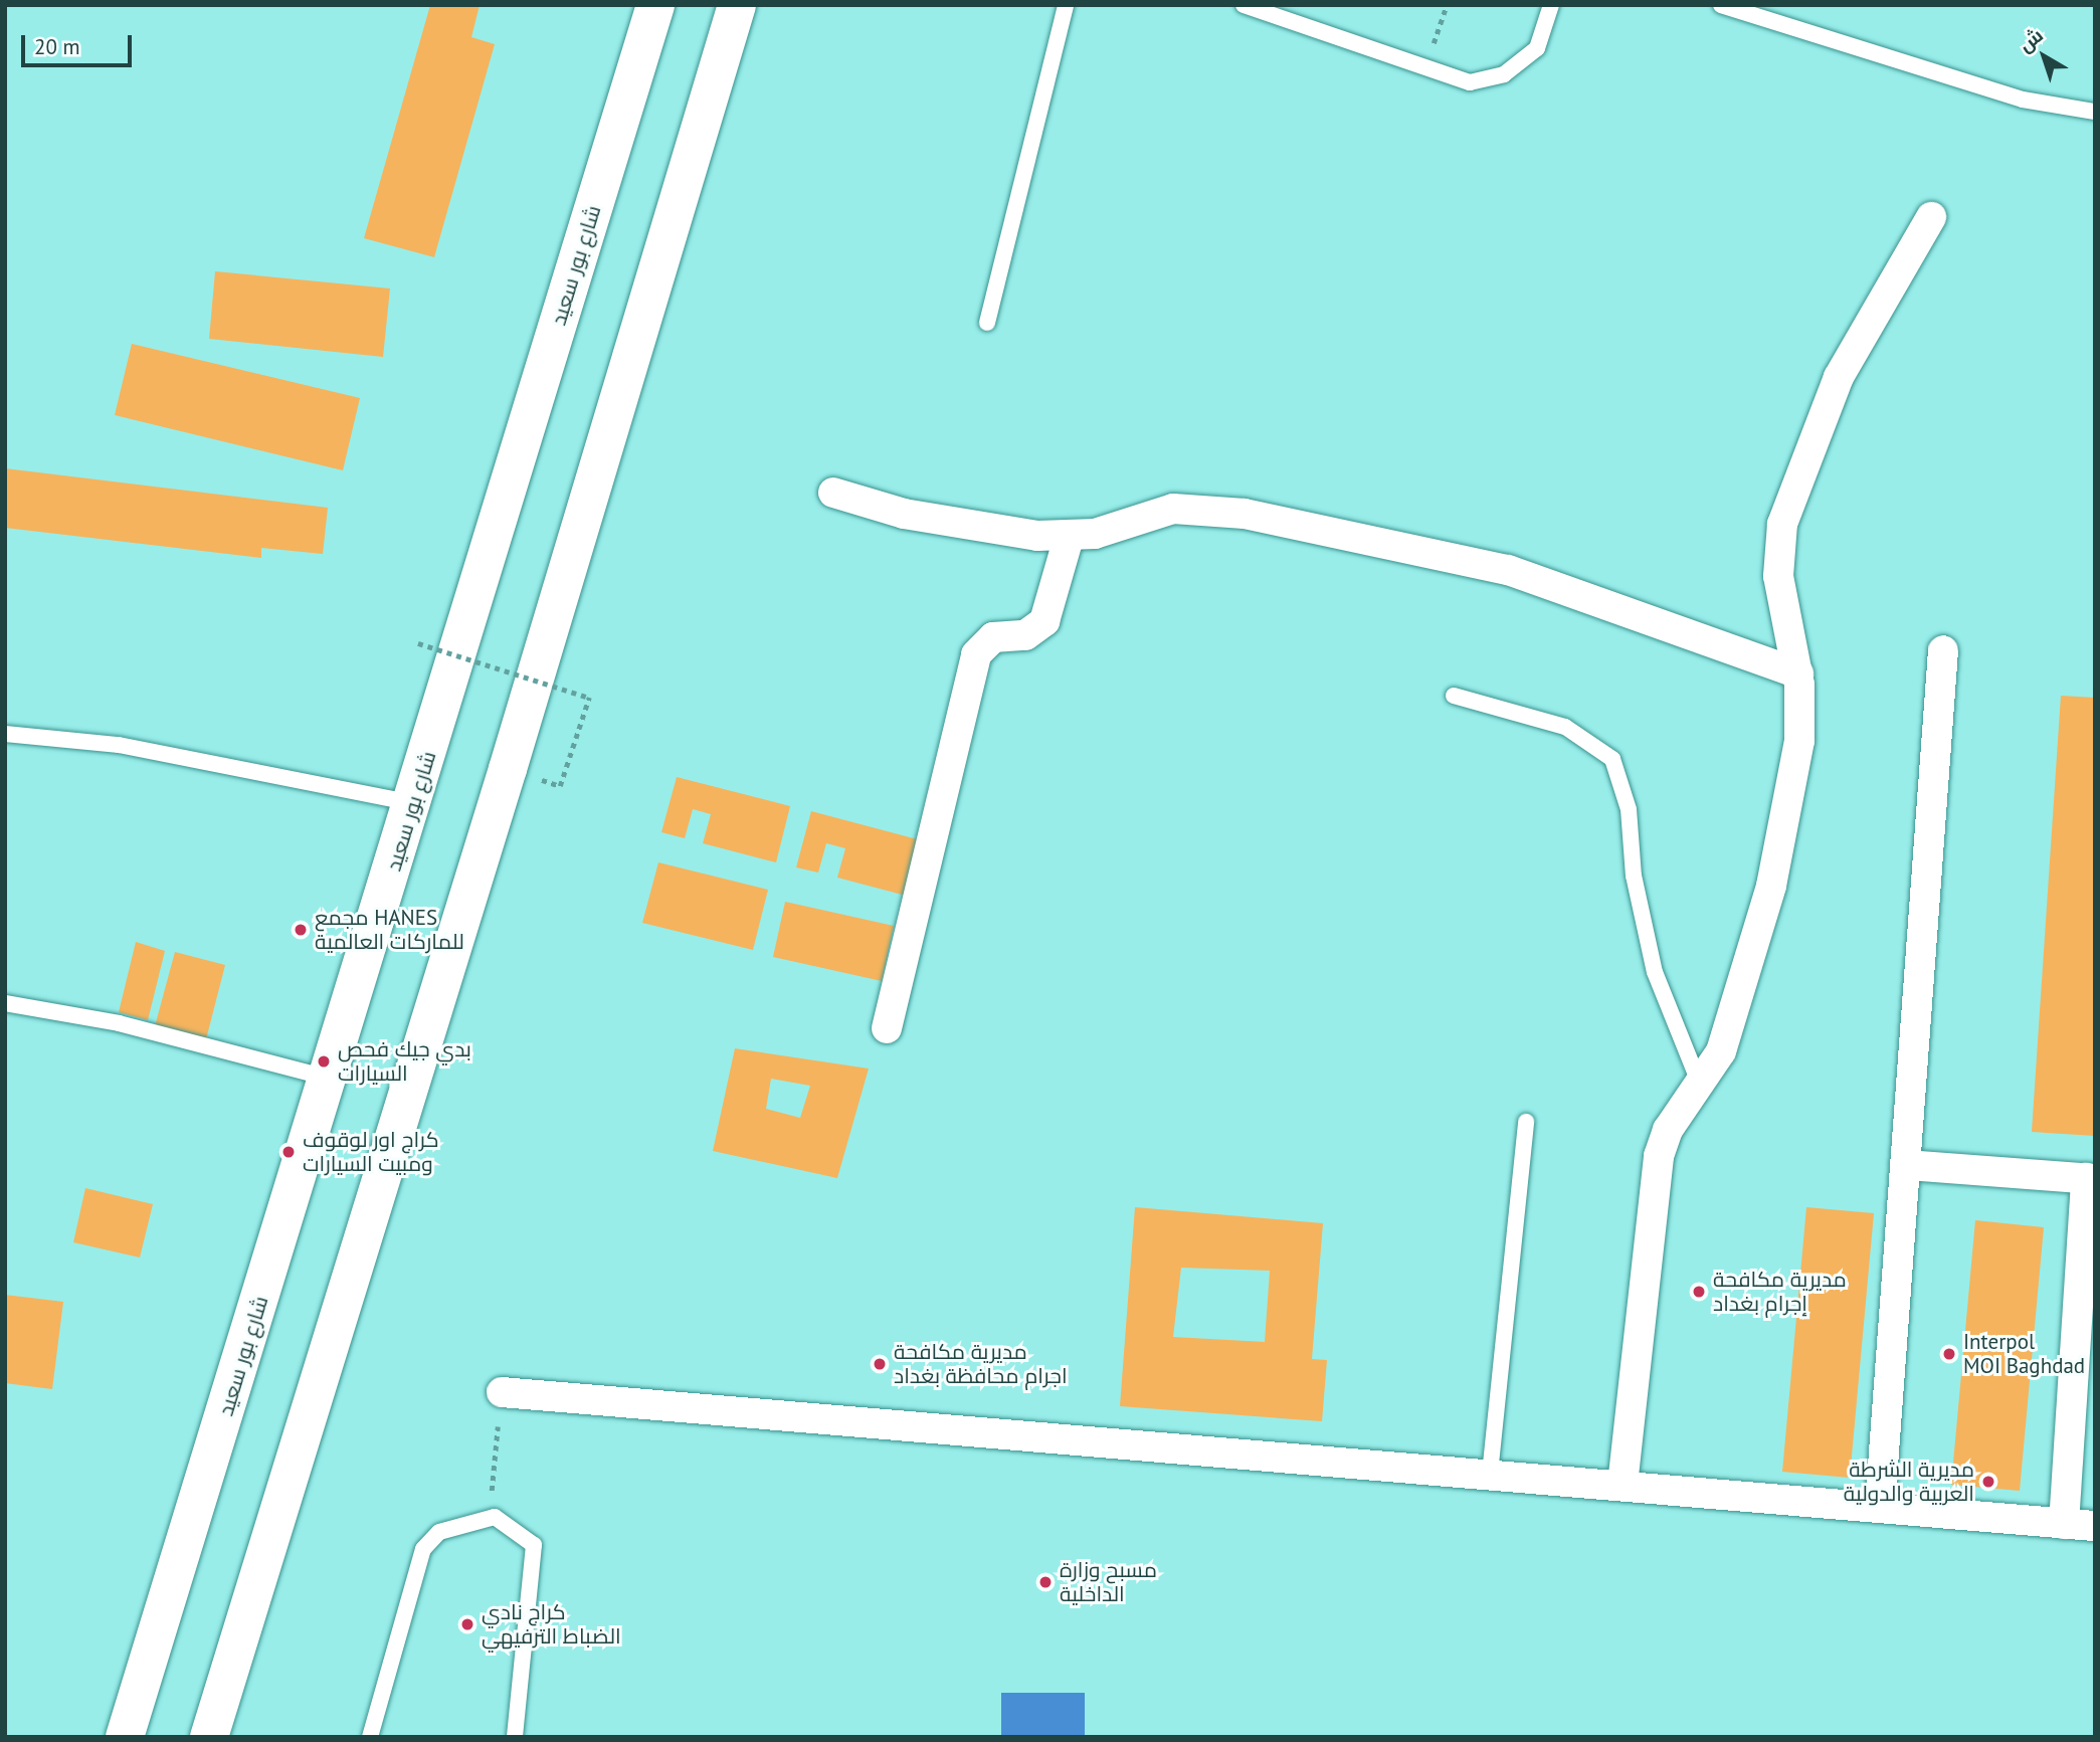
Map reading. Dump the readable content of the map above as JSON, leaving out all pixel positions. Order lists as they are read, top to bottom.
{
  "streets": {
    "main road": ["شارع بور سعيد"]
  },
  "places": [
    "مجمع HANES للماركات العالمية",
    "بدي جيك فحص السيارات",
    "كراج اور لوقوف ومبيت السيارات",
    "مديرية مكافحة إجرام بغداد",
    "Interpol MOI Baghdad",
    "مديرية مكافحة اجرام محافظة بغداد",
    "مديرية الشرطة العربية والدولية",
    "مسبح وزارة الداخلية",
    "كراج نادي الضباط الترفيهي"
  ],
  "scale_bar": "20 m",
  "north": "top left"
}
